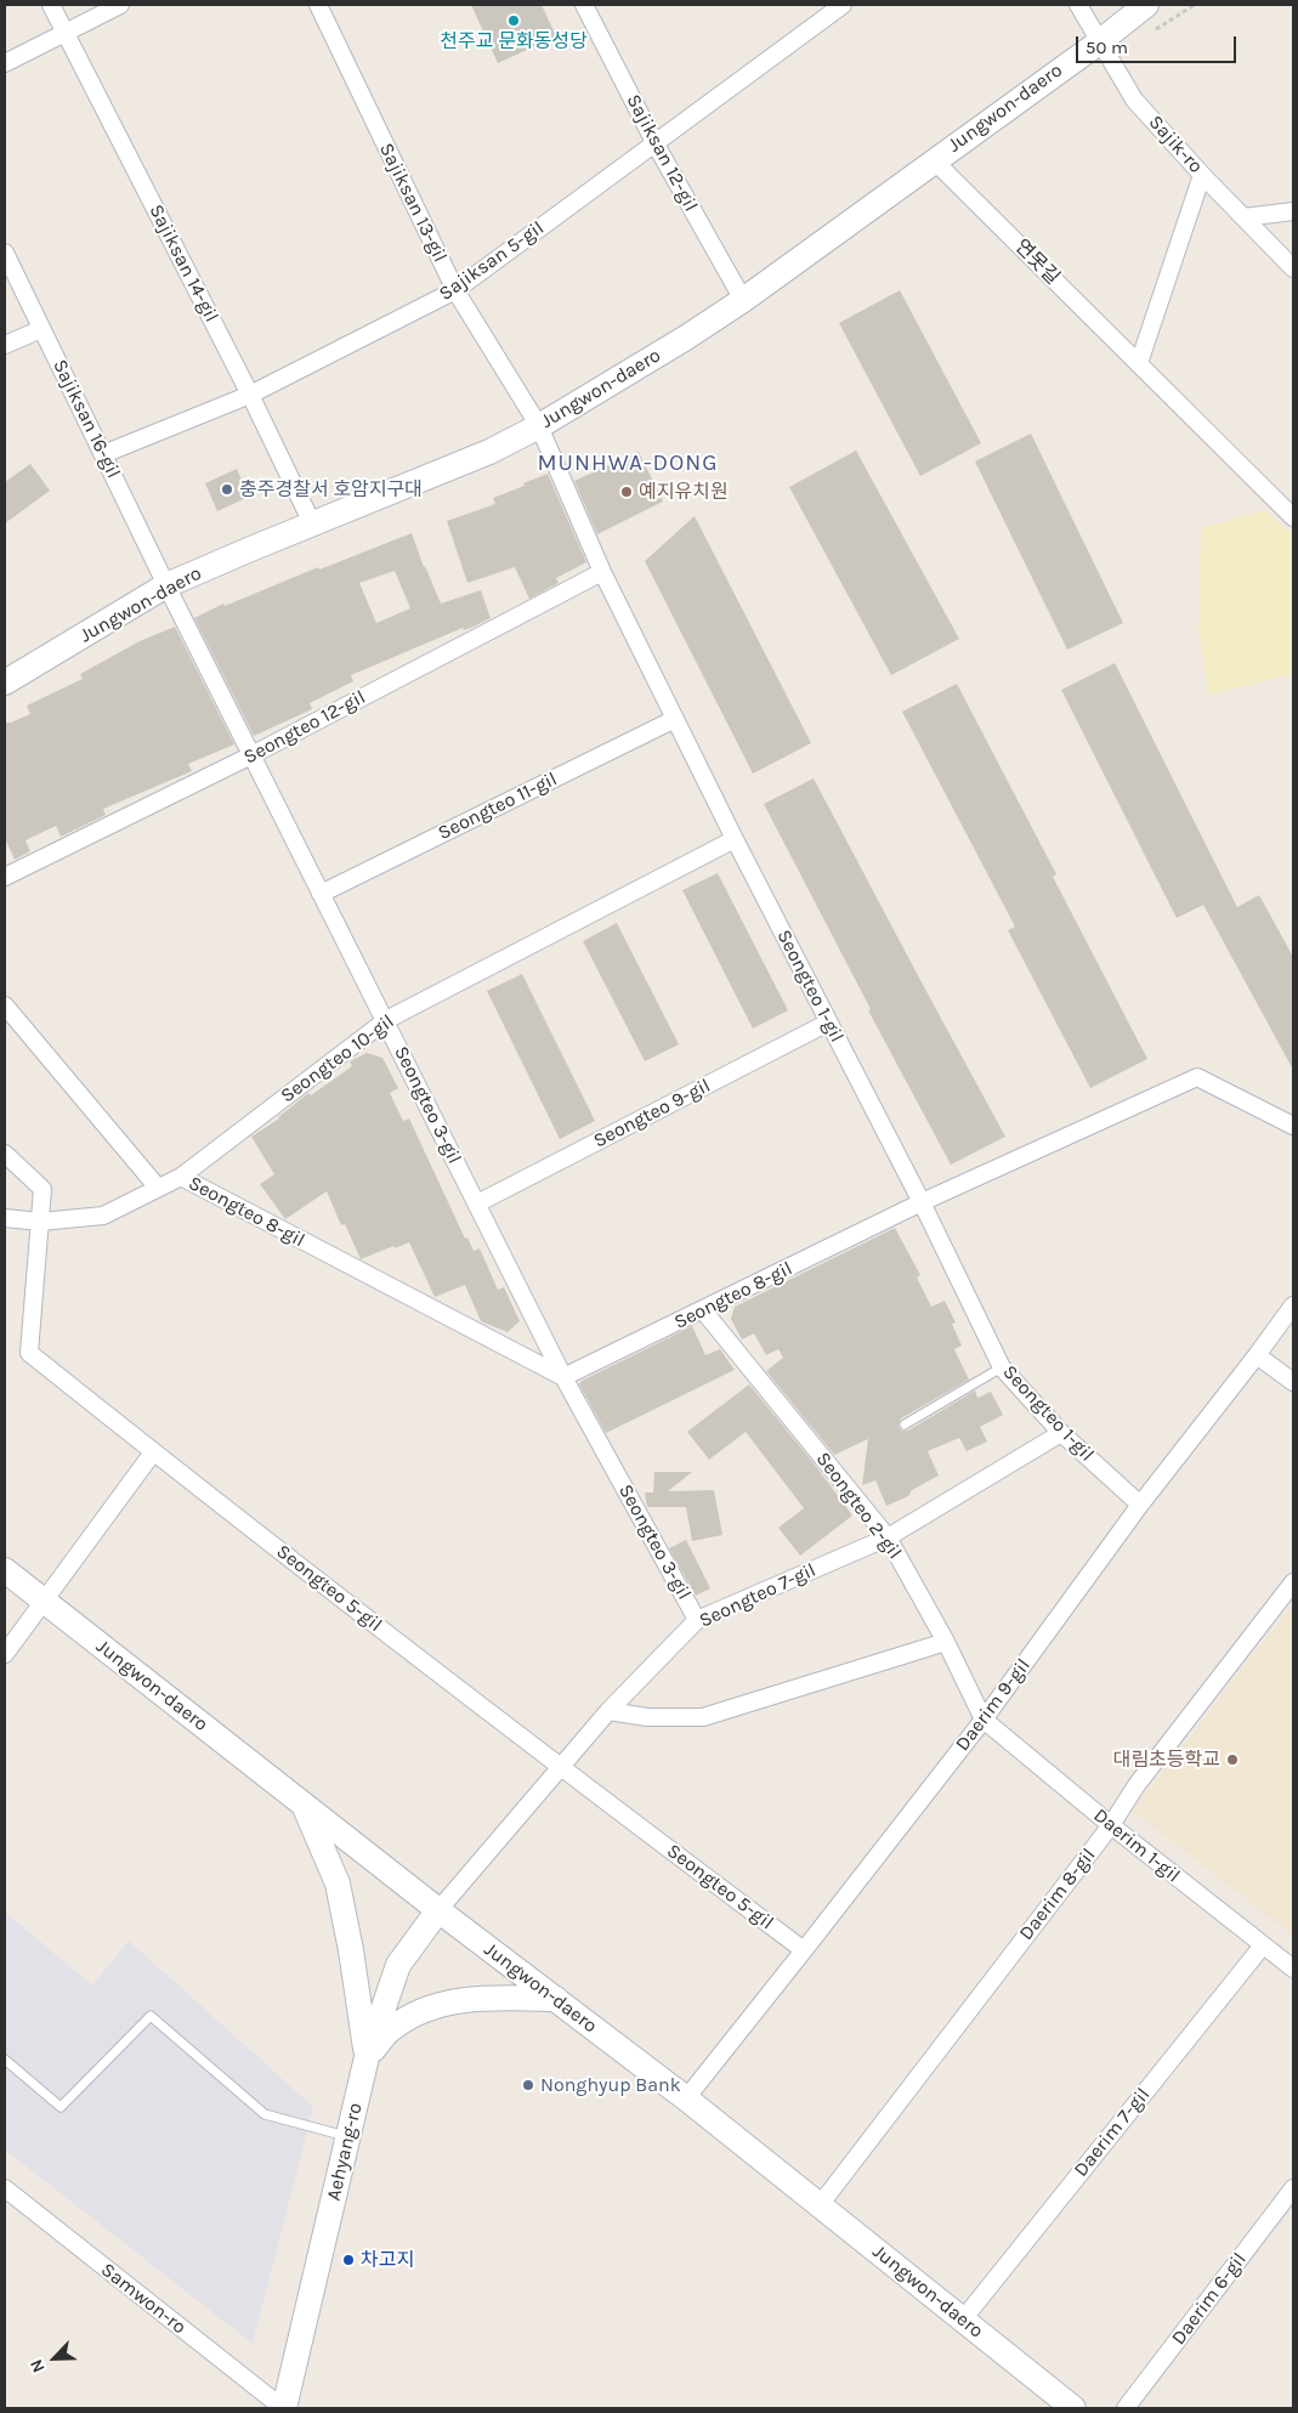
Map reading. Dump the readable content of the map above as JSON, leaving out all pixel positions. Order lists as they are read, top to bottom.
{
  "streets": {
    "street": [
      "Jungwon-daero",
      "Sajik-ro",
      "Sajiksan 12-gil",
      "Sajiksan 13-gil",
      "Sajiksan 5-gil",
      "연못길",
      "Sajiksan 14-gil",
      "Sajiksan 16-gil",
      "Seongteo 12-gil",
      "Seongteo 11-gil",
      "Seongteo 1-gil",
      "Seongteo 10-gil",
      "Seongteo 3-gil",
      "Seongteo 9-gil",
      "Seongteo 8-gil",
      "Seongteo 2-gil",
      "Seongteo 5-gil",
      "Seongteo 7-gil",
      "Daerim 9-gil",
      "Daerim 1-gil",
      "Daerim 8-gil",
      "Daerim 7-gil",
      "Aehyang-ro",
      "Samwon-ro",
      "Daerim 6-gil"
    ]
  },
  "crossings": [
    ["Jungwon-daero", "Sajik-ro"],
    ["Jungwon-daero", "Sajiksan 12-gil"],
    ["Jungwon-daero", "Sajiksan 13-gil"],
    ["Jungwon-daero", "연못길"],
    ["Jungwon-daero", "Sajiksan 14-gil"],
    ["Jungwon-daero", "Sajiksan 16-gil"],
    ["Jungwon-daero", "Seongteo 1-gil"],
    ["Jungwon-daero", "Seongteo 3-gil"],
    ["Jungwon-daero", "Seongteo 7-gil"],
    ["Jungwon-daero", "Daerim 9-gil"],
    ["Jungwon-daero", "Daerim 8-gil"],
    ["Jungwon-daero", "Daerim 7-gil"],
    ["Jungwon-daero", "Aehyang-ro"],
    ["Sajiksan 12-gil", "Sajiksan 5-gil"],
    ["Sajiksan 13-gil", "Sajiksan 5-gil"],
    ["Sajiksan 13-gil", "Seongteo 1-gil"],
    ["Sajiksan 5-gil", "Sajiksan 14-gil"],
    ["Sajiksan 5-gil", "Sajiksan 16-gil"],
    ["Sajiksan 16-gil", "Seongteo 3-gil"],
    ["Seongteo 12-gil", "Seongteo 1-gil"],
    ["Seongteo 12-gil", "Seongteo 3-gil"],
    ["Seongteo 11-gil", "Seongteo 1-gil"],
    ["Seongteo 11-gil", "Seongteo 3-gil"],
    ["Seongteo 1-gil", "Seongteo 10-gil"],
    ["Seongteo 1-gil", "Seongteo 9-gil"],
    ["Seongteo 1-gil", "Seongteo 8-gil"],
    ["Seongteo 1-gil", "Seongteo 7-gil"],
    ["Seongteo 1-gil", "Daerim 9-gil"],
    ["Seongteo 10-gil", "Seongteo 3-gil"],
    ["Seongteo 10-gil", "Seongteo 8-gil"],
    ["Seongteo 10-gil", "Seongteo 5-gil"],
    ["Seongteo 3-gil", "Seongteo 9-gil"],
    ["Seongteo 3-gil", "Seongteo 8-gil"],
    ["Seongteo 3-gil", "Seongteo 7-gil"],
    ["Seongteo 8-gil", "Seongteo 2-gil"],
    ["Seongteo 2-gil", "Seongteo 7-gil"],
    ["Seongteo 2-gil", "Daerim 9-gil"],
    ["Seongteo 2-gil", "Daerim 1-gil"],
    ["Seongteo 5-gil", "Seongteo 7-gil"],
    ["Seongteo 5-gil", "Daerim 9-gil"],
    ["Seongteo 7-gil", "Aehyang-ro"],
    ["Daerim 9-gil", "Daerim 1-gil"],
    ["Daerim 1-gil", "Daerim 8-gil"],
    ["Daerim 1-gil", "Daerim 7-gil"],
    ["Aehyang-ro", "Samwon-ro"]
  ],
  "districts": ["MUNHWA-DONG"],
  "places": [
    "천주교 문화동성당",
    "충주경찰서 호암지구대",
    "예지유치원",
    "대림초등학교",
    "Nonghyup Bank",
    "차고지"
  ],
  "scale_bar": "50 m",
  "north": "bottom left"
}
